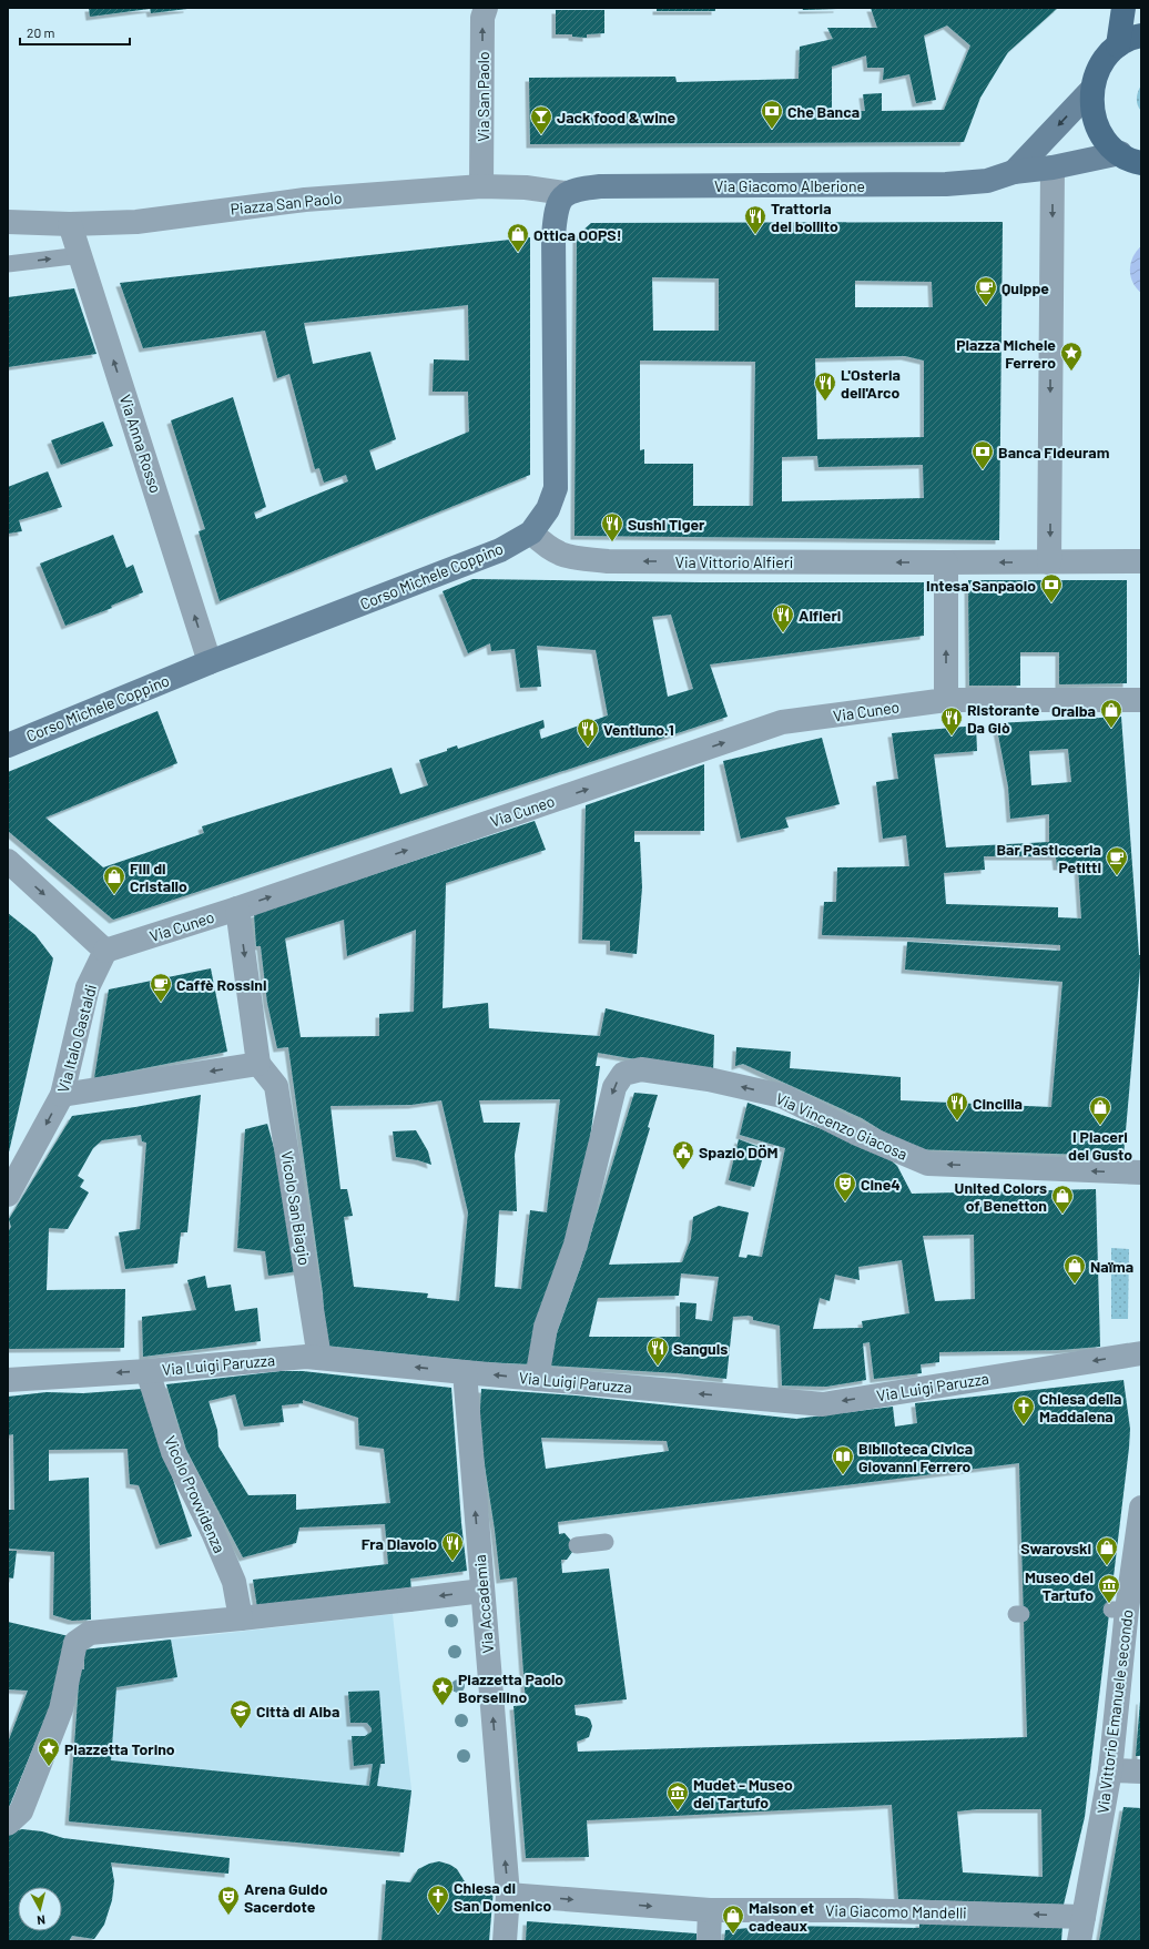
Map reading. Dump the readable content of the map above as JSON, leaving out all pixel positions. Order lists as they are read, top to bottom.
{
  "streets": {
    "main road": ["Via Giacomo Alberione", "Corso Michele Coppino"],
    "street": [
      "Via San Paolo",
      "Piazza San Paolo",
      "Via Anna Rosso",
      "Via Vittorio Alfieri",
      "Via Cuneo",
      "Via Italo Gastaldi",
      "Via Vincenzo Giacosa",
      "Vicolo San Biagio",
      "Via Luigi Paruzza",
      "Vicolo Provvidenza",
      "Via Accademia",
      "Via Vittorio Emanuele secondo",
      "Via Giacomo Mandelli"
    ]
  },
  "crossings": [
    ["Via San Paolo", "Piazza San Paolo"],
    ["Via Giacomo Alberione", "Piazza San Paolo"],
    ["Via Giacomo Alberione", "Corso Michele Coppino"],
    ["Piazza San Paolo", "Via Anna Rosso"],
    ["Piazza San Paolo", "Corso Michele Coppino"],
    ["Via Anna Rosso", "Corso Michele Coppino"],
    ["Via Vittorio Alfieri", "Corso Michele Coppino"],
    ["Via Cuneo", "Via Italo Gastaldi"],
    ["Via Vincenzo Giacosa", "Via Luigi Paruzza"],
    ["Vicolo San Biagio", "Via Luigi Paruzza"],
    ["Via Luigi Paruzza", "Vicolo Provvidenza"],
    ["Via Luigi Paruzza", "Via Accademia"],
    ["Via Accademia", "Via Giacomo Mandelli"],
    ["Via Vittorio Emanuele secondo", "Via Giacomo Mandelli"]
  ],
  "one_way": [
    "Via San Paolo",
    "Via Anna Rosso",
    "Via Vittorio Alfieri",
    "Via Cuneo",
    "Via Italo Gastaldi",
    "Via Luigi Paruzza",
    "Via Accademia"
  ],
  "places": {
    "bank": ["Che Banca", "Banca Fideuram", "Intesa Sanpaolo"],
    "bar": ["Jack food & wine"],
    "restaurant": [
      "Trattoria del bollito",
      "L'Osteria dell'Arco",
      "Sushi Tiger",
      "Alfieri",
      "Ristorante Da Giò",
      "Ventiuno.1",
      "Cincilla",
      "Sanguis",
      "Fra Diavolo"
    ],
    "shop": [
      "Ottica OOPS!",
      "Oralba",
      "Fili di Cristallo",
      "I Piaceri del Gusto",
      "United Colors of Benetton",
      "Naïma",
      "Swarovski",
      "Maison et cadeaux"
    ],
    "cafe": ["Quippe", "Bar Pasticceria Petitti", "Caffè Rossini"],
    "place": ["Piazza Michele Ferrero", "Piazzetta Paolo Borsellino", "Piazzetta Torino"],
    "public building": ["Spazio DÖM"],
    "theatre": ["Cine4", "Arena Guido Sacerdote"],
    "church": ["Chiesa della Maddalena", "Chiesa di San Domenico"],
    "library": ["Biblioteca Civica Giovanni Ferrero"],
    "museum": ["Museo del Tartufo", "Mudet - Museo del Tartufo"],
    "school or university": ["Città di Alba"]
  },
  "scale_bar": "20 m",
  "north": "bottom"
}
